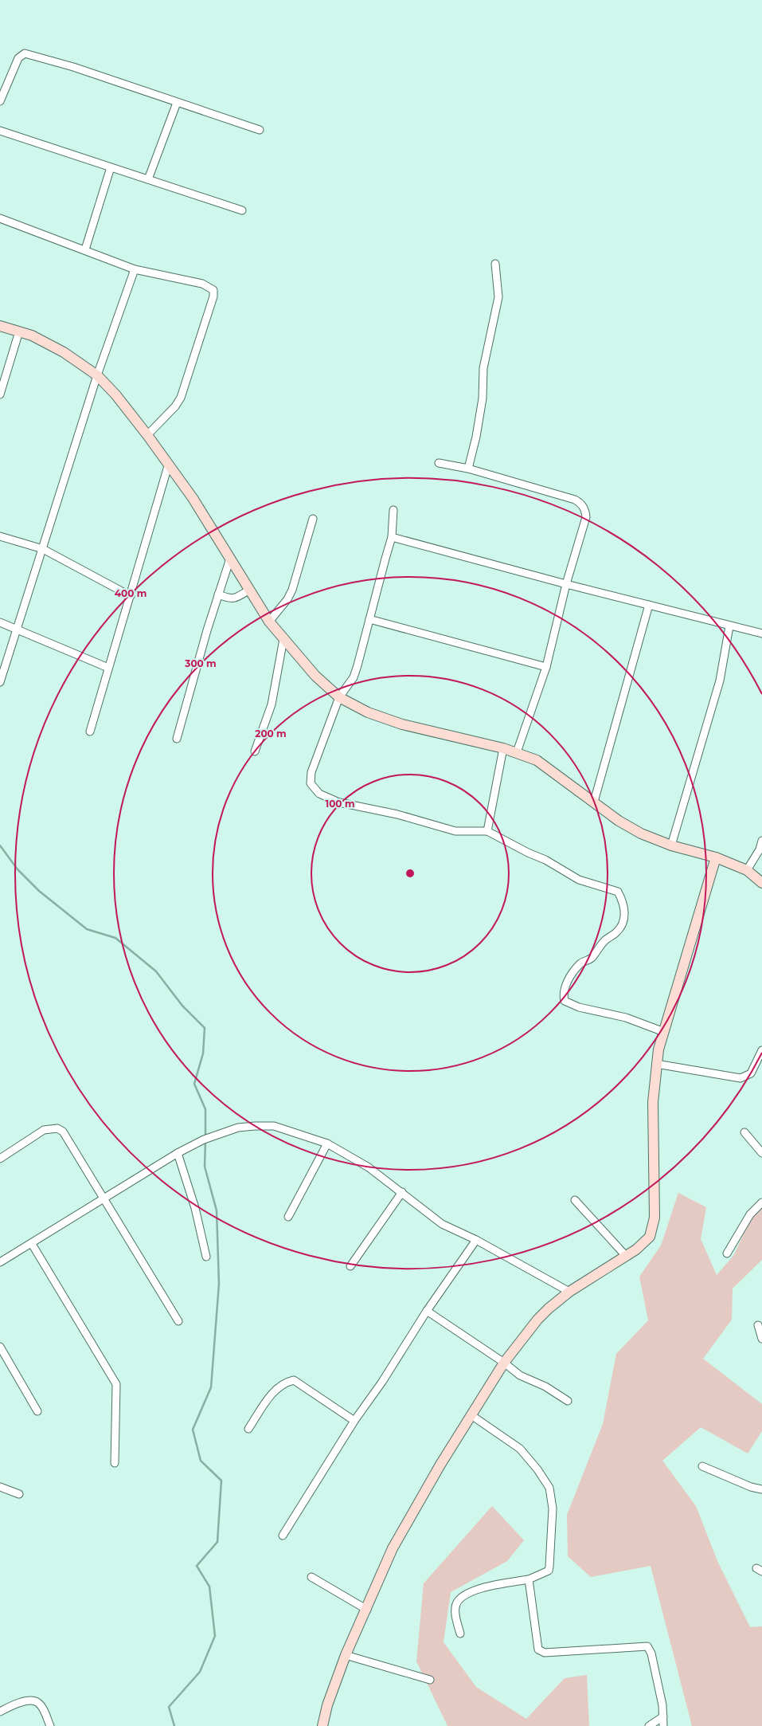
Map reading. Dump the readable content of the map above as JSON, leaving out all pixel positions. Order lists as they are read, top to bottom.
{
  "rings": [
    "400 m",
    "300 m",
    "200 m",
    "100 m"
  ]
}
